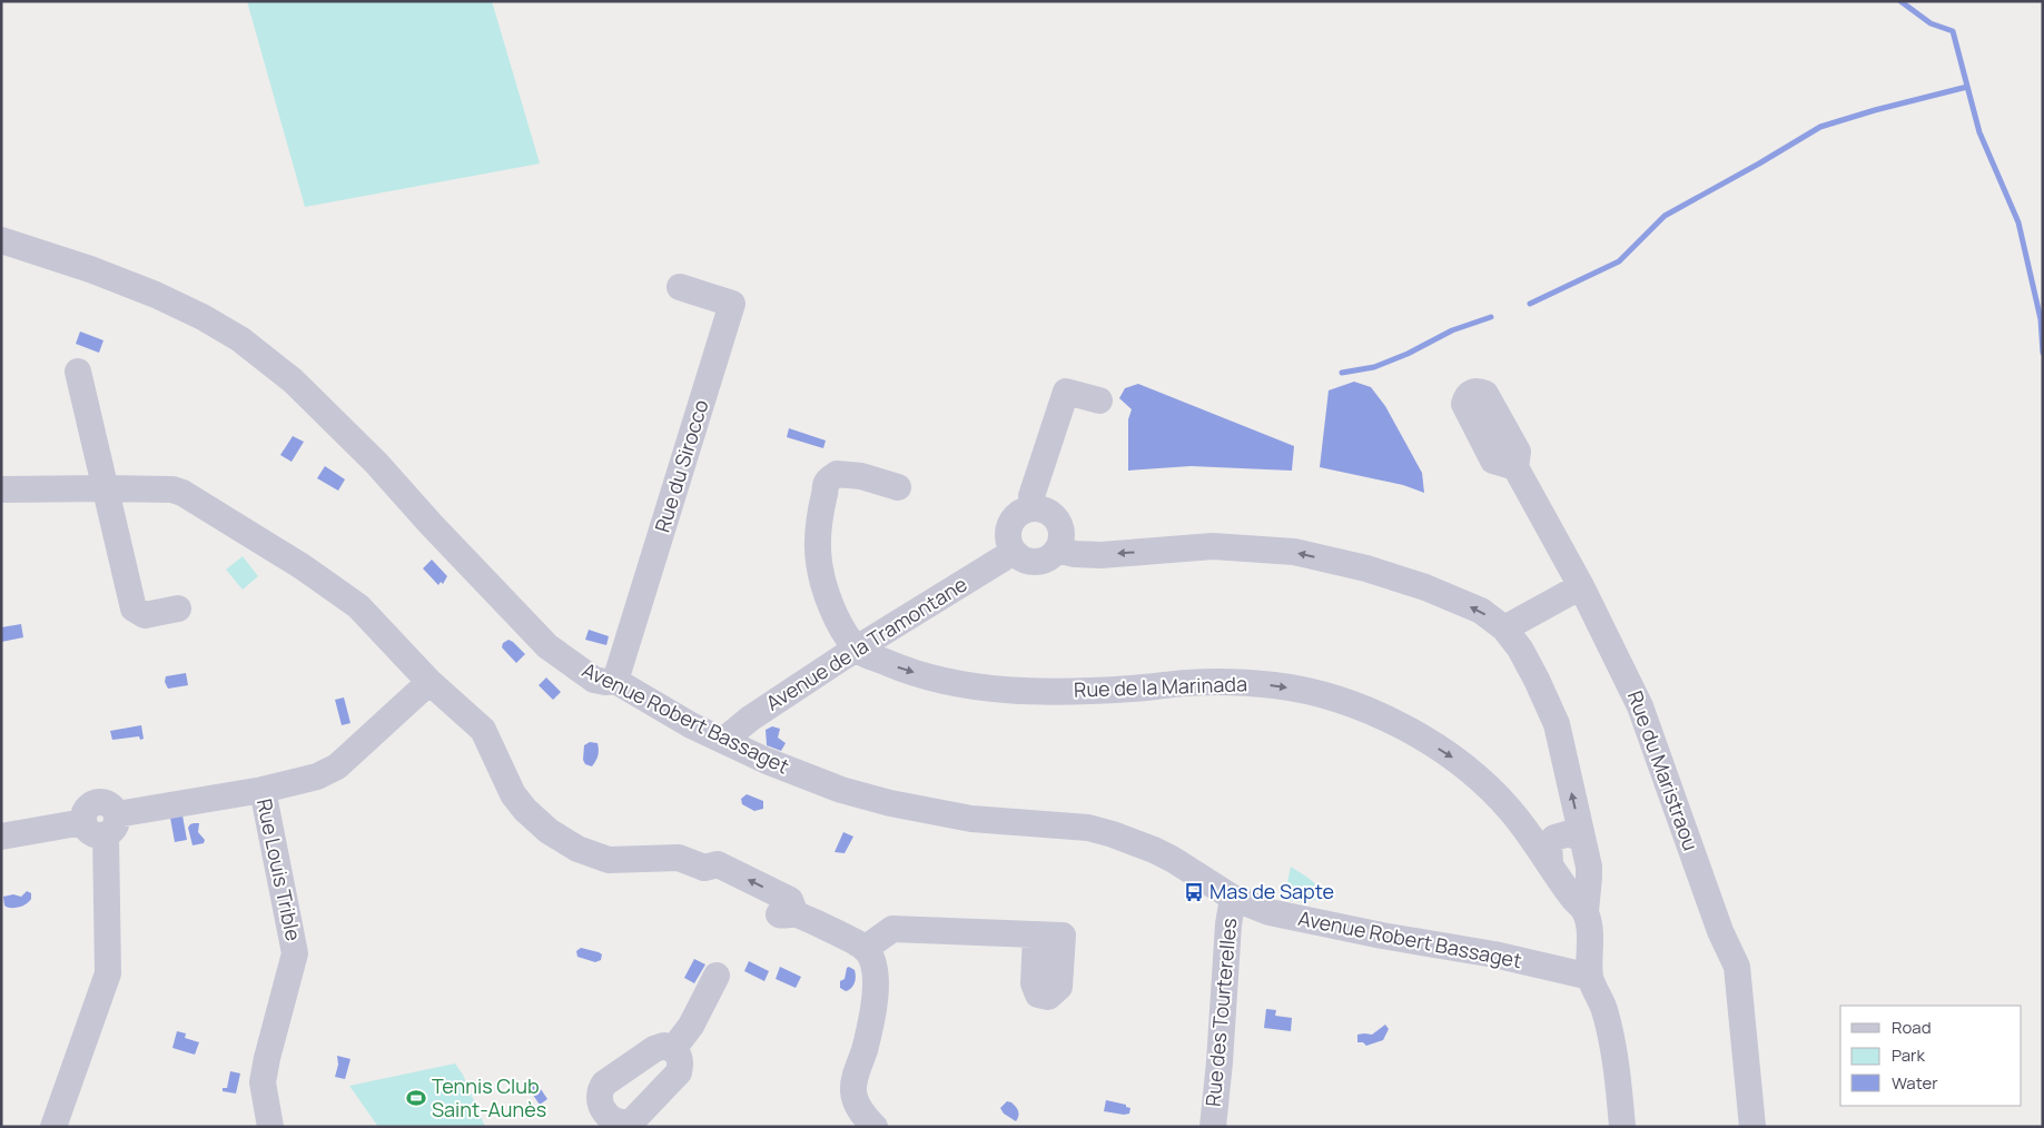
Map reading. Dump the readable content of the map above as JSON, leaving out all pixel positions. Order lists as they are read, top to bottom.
{
  "streets": {
    "street": [
      "Rue du Sirocco",
      "Avenue de la Tramontane",
      "Rue de la Marinada",
      "Avenue Robert Bassaget",
      "Rue du Maristraou",
      "Rue Louis Trible",
      "Rue des Tourterelles"
    ]
  },
  "crossings": [
    ["Rue du Sirocco", "Avenue Robert Bassaget"],
    ["Avenue de la Tramontane", "Rue de la Marinada"],
    ["Avenue de la Tramontane", "Avenue Robert Bassaget"],
    ["Avenue Robert Bassaget", "Rue des Tourterelles"]
  ],
  "places": {
    "bus stop": ["Mas de Sapte"],
    "sports": ["Tennis Club Saint-Aunès"]
  },
  "legend": ["Road", "Park", "Water"]
}
